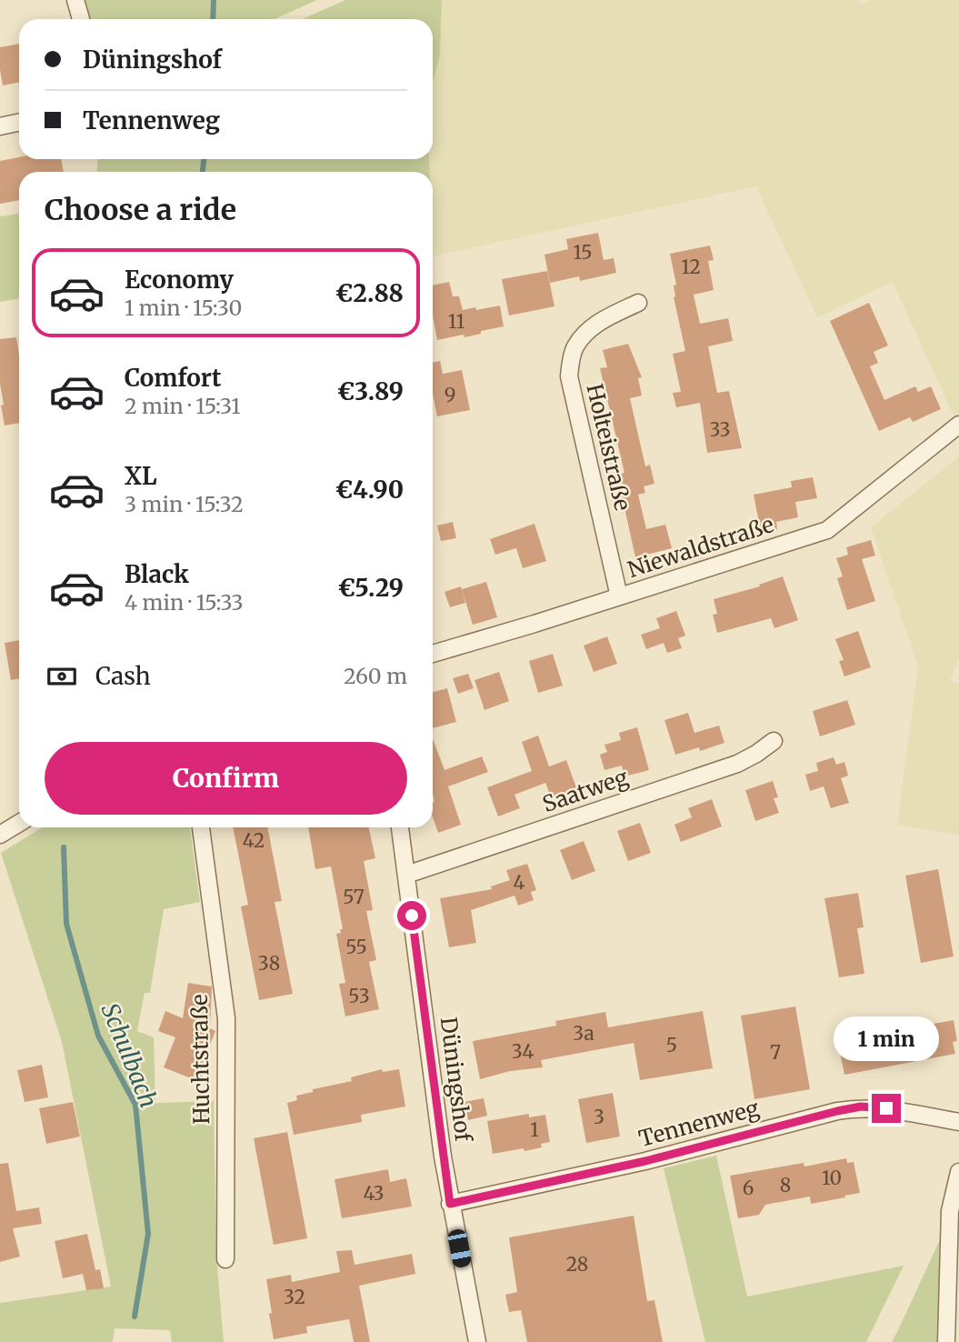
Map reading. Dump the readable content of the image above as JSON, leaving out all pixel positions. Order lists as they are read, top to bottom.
{
  "streets": {
    "street": [
      "Holteistraße",
      "Niewaldstraße",
      "Saatweg",
      "Huchtstraße",
      "Düningshof",
      "Tennenweg"
    ]
  },
  "crossings": [
    ["Holteistraße", "Niewaldstraße"],
    ["Saatweg", "Düningshof"],
    ["Düningshof", "Tennenweg"]
  ],
  "water": ["Schulbach"],
  "house_numbers": [
    "15",
    "12",
    "11",
    "9",
    "33",
    "42",
    "4",
    "57",
    "55",
    "38",
    "53",
    "3a",
    "5",
    "34",
    "7",
    "3",
    "1",
    "10",
    "8",
    "6",
    "43",
    "28",
    "32"
  ],
  "page": {
    "banner": ["Düningshof", "Tennenweg"],
    "heading": "Choose a ride",
    "list": [
      {
        "name": "Economy",
        "note": "1 min · 15:30",
        "value": "€2.88"
      },
      {
        "name": "Comfort",
        "note": "2 min · 15:31",
        "value": "€3.89"
      },
      {
        "name": "XL",
        "note": "3 min · 15:32",
        "value": "€4.90"
      },
      {
        "name": "Black",
        "note": "4 min · 15:33",
        "value": "€5.29"
      }
    ],
    "pay": ["Cash", "260 m"],
    "buttons": "Confirm",
    "bubble": "1 min"
  }
}
